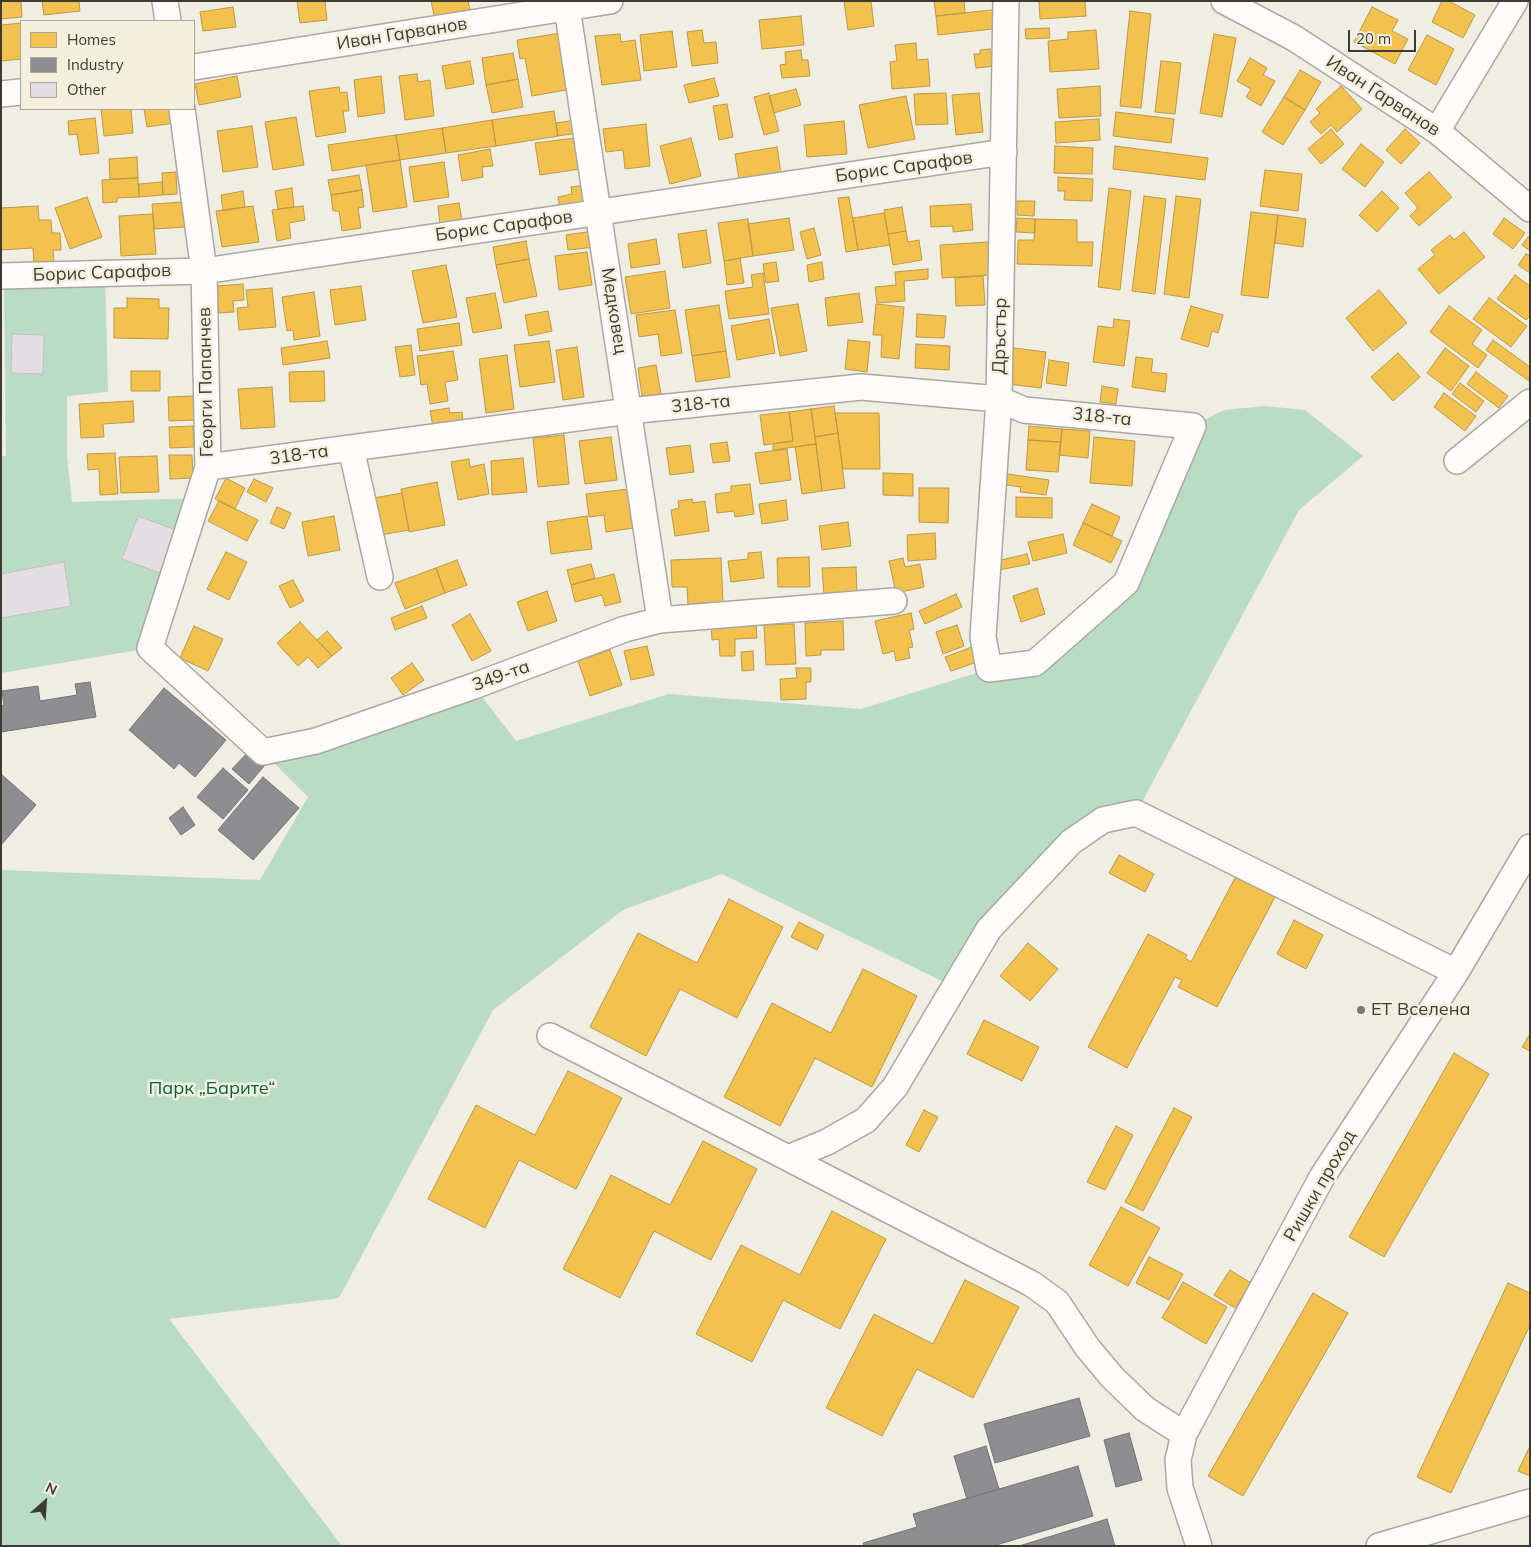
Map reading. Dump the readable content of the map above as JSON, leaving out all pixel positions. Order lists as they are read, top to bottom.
{
  "streets": {
    "street": [
      "Иван Гарванов",
      "Борис Сарафов",
      "Медковец",
      "Дръстър",
      "Георги Папанчев",
      "318-та",
      "349-та",
      "Ришки проход"
    ]
  },
  "crossings": [
    ["Иван Гарванов", "Медковец"],
    ["Борис Сарафов", "Медковец"],
    ["Борис Сарафов", "Дръстър"],
    ["Борис Сарафов", "Георги Папанчев"],
    ["Медковец", "318-та"],
    ["Медковец", "349-та"],
    ["Дръстър", "318-та"],
    ["Георги Папанчев", "318-та"],
    ["Георги Папанчев", "349-та"]
  ],
  "parks": ["Парк „Барите“"],
  "places": ["ЕТ Вселена"],
  "legend": ["Homes", "Industry", "Other"],
  "scale_bar": "20 m",
  "north": "top right"
}
